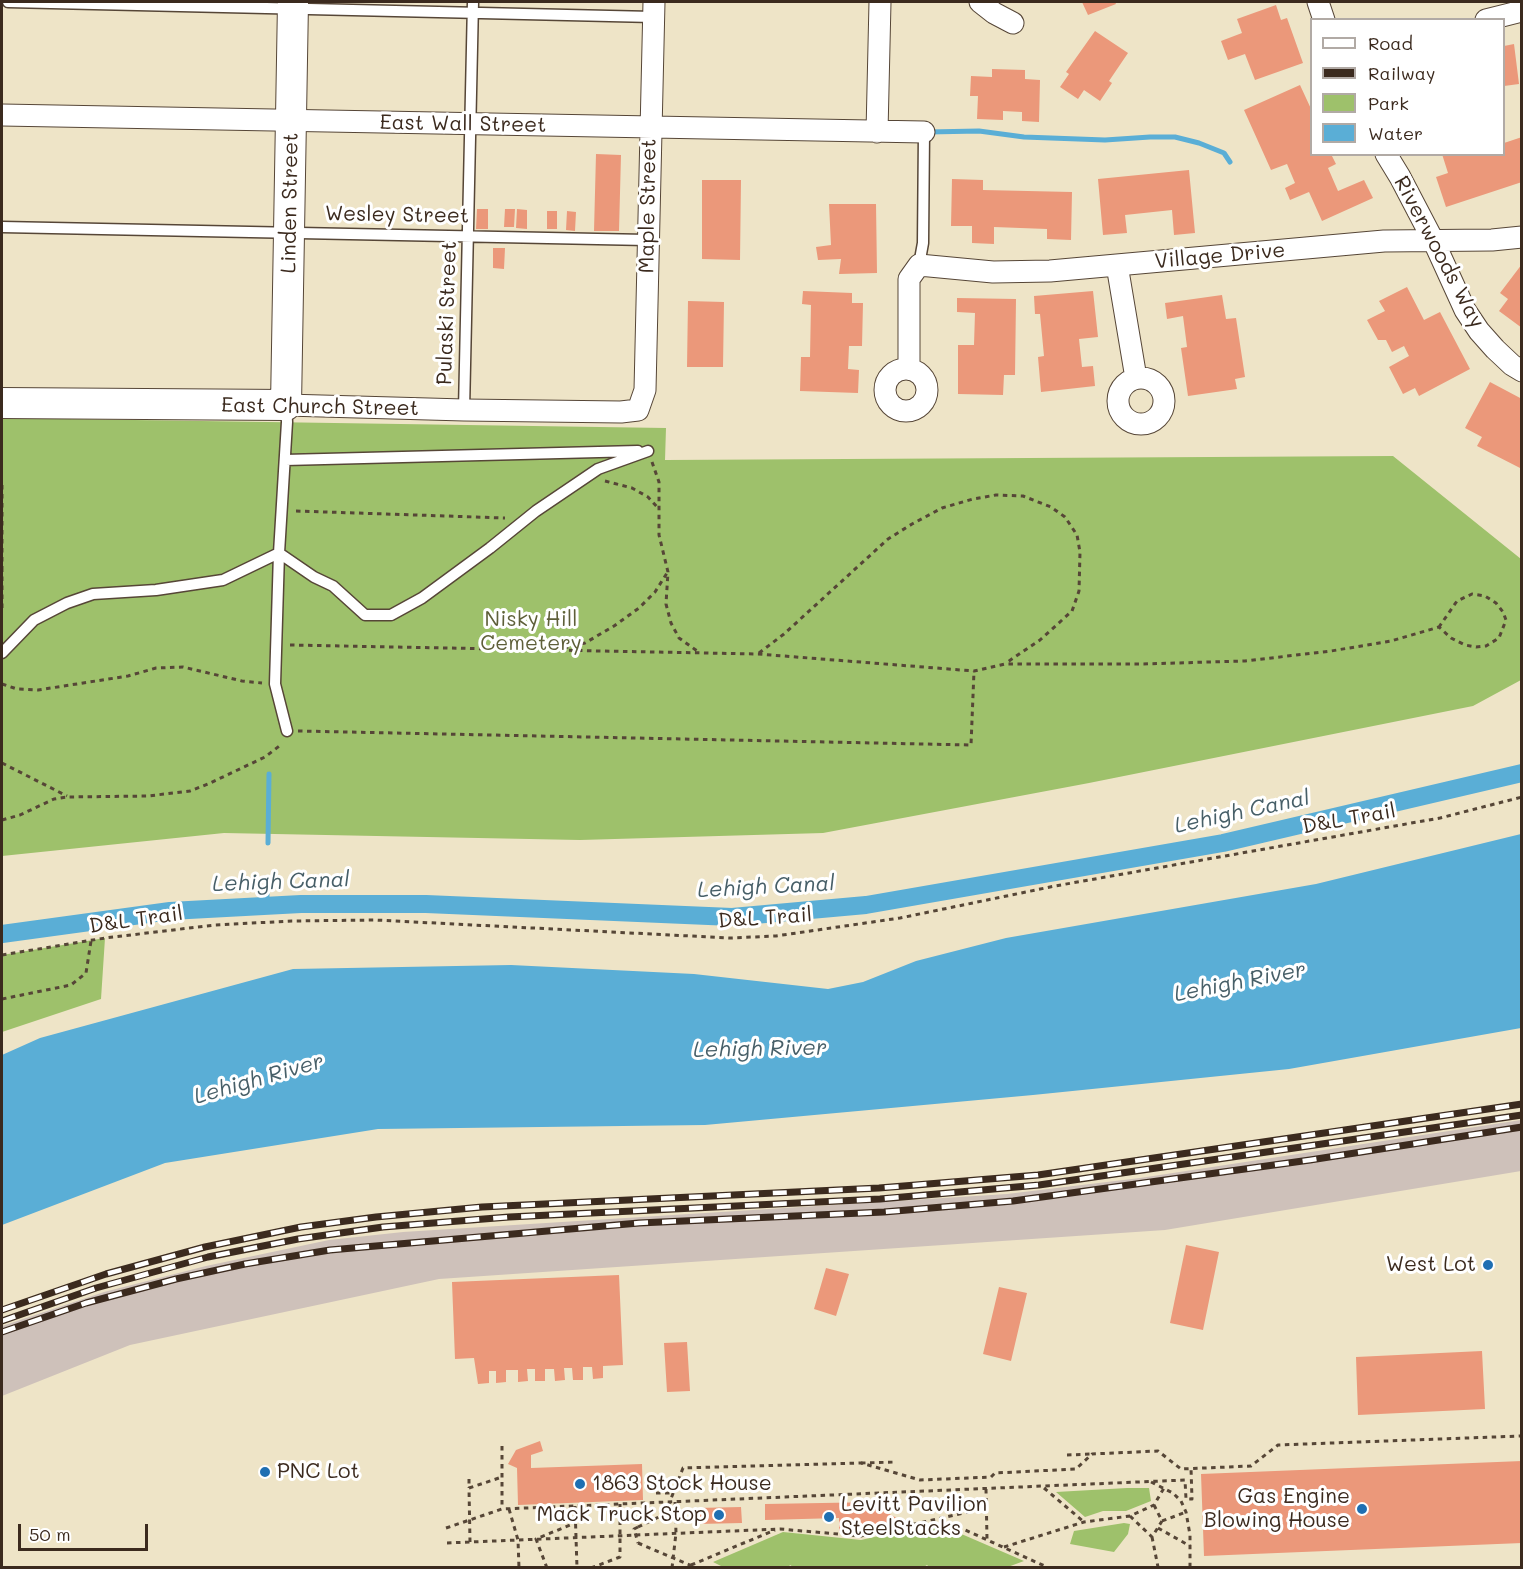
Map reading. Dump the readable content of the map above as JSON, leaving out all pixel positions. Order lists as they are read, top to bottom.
{
  "streets": {
    "street": [
      "East Wall Street",
      "Linden Street",
      "Maple Street",
      "Riverwoods Way",
      "Village Drive",
      "East Church Street"
    ],
    "lane": ["Wesley Street", "Pulaski Street"],
    "path": ["D&L Trail"]
  },
  "crossings": [
    ["East Wall Street", "Linden Street"],
    ["East Wall Street", "Maple Street"],
    ["East Wall Street", "Pulaski Street"],
    ["Linden Street", "Wesley Street"],
    ["Linden Street", "East Church Street"],
    ["Maple Street", "Wesley Street"],
    ["Maple Street", "East Church Street"],
    ["Wesley Street", "Pulaski Street"],
    ["Riverwoods Way", "Village Drive"],
    ["Pulaski Street", "East Church Street"]
  ],
  "water": ["Lehigh Canal", "Lehigh River"],
  "parks": ["Nisky Hill Cemetery"],
  "places": [
    "West Lot",
    "PNC Lot",
    "1863 Stock House",
    "Gas Engine Blowing House",
    "Mack Truck Stop",
    "Levitt Pavilion SteelStacks"
  ],
  "legend": [
    "Road",
    "Railway",
    "Park",
    "Water"
  ],
  "scale_bar": "50 m"
}
